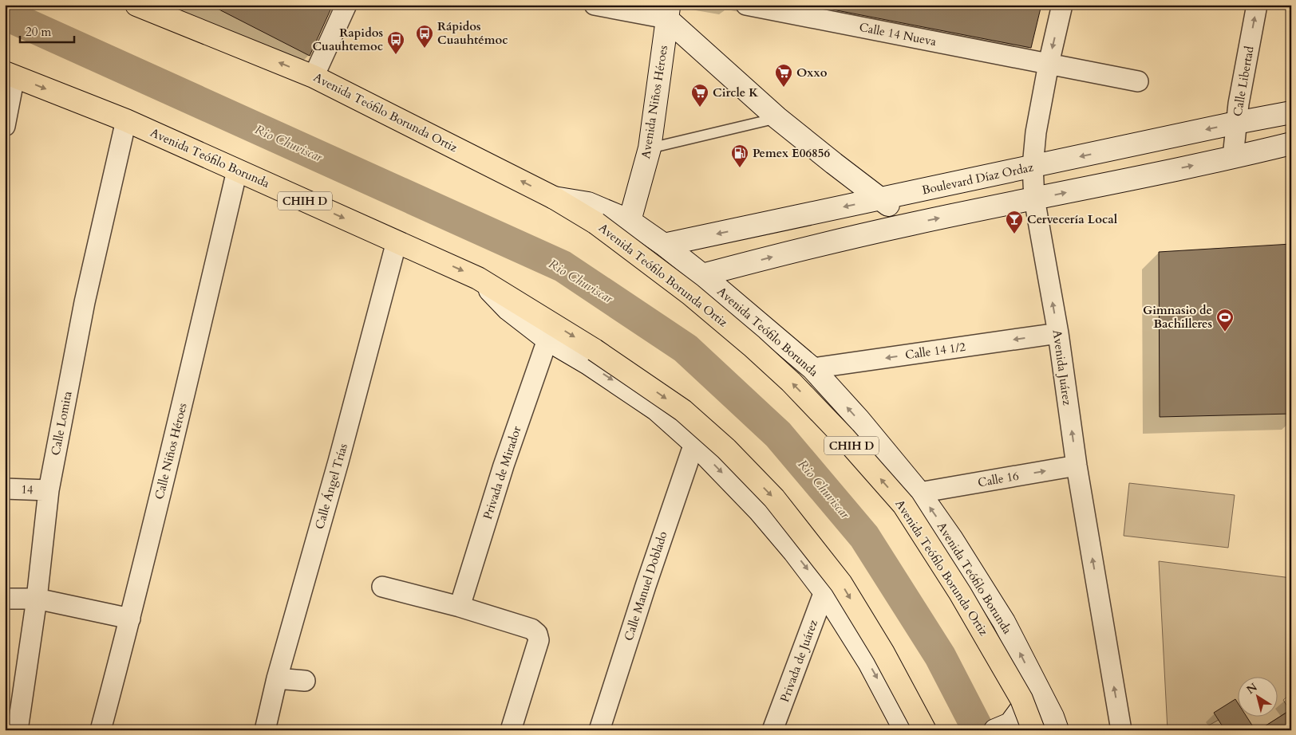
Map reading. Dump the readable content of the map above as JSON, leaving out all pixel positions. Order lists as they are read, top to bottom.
{
  "streets": {
    "main road": [
      "Avenida Niños Héroes",
      "Avenida Teófilo Borunda Ortiz",
      "Avenida Teófilo Borunda",
      "Boulevard Díaz Ordaz",
      "CHIH D"
    ],
    "street": [
      "Calle 14 Nueva",
      "Calle Libertad",
      "Calle 14 1/2",
      "Avenida Juárez",
      "Calle Lomita",
      "Calle Niños Héroes",
      "Privada de Mirador",
      "Calle 16",
      "Calle Ángel Trías",
      "14",
      "Calle Manuel Doblado",
      "Privada de Juárez"
    ]
  },
  "crossings": [
    ["Calle 14 Nueva", "Avenida Juárez"],
    ["Calle Libertad", "Boulevard Díaz Ordaz"],
    ["Avenida Niños Héroes", "Avenida Teófilo Borunda"],
    ["Avenida Teófilo Borunda Ortiz", "Avenida Teófilo Borunda"],
    ["Avenida Teófilo Borunda", "Boulevard Díaz Ordaz"],
    ["Avenida Teófilo Borunda", "Calle 14 1/2"],
    ["Avenida Teófilo Borunda", "Calle Lomita"],
    ["Avenida Teófilo Borunda", "Calle Niños Héroes"],
    ["Avenida Teófilo Borunda", "Privada de Mirador"],
    ["Avenida Teófilo Borunda", "Calle 16"],
    ["Avenida Teófilo Borunda", "Calle Ángel Trías"],
    ["Avenida Teófilo Borunda", "Calle Manuel Doblado"],
    ["Avenida Teófilo Borunda", "Privada de Juárez"],
    ["Boulevard Díaz Ordaz", "Avenida Juárez"],
    ["Calle 14 1/2", "Avenida Juárez"],
    ["Avenida Juárez", "Calle 16"],
    ["Calle Lomita", "14"]
  ],
  "one_way": [
    "Calle Libertad",
    "Avenida Teófilo Borunda Ortiz",
    "Calle 14 1/2",
    "Avenida Juárez",
    "Calle 16"
  ],
  "water": ["Rio Chuviscar"],
  "places": {
    "bus stop": ["Rápidos Cuauhtémoc", "Rapidos Cuauhtemoc"],
    "supermarket": ["Oxxo", "Circle K"],
    "fuel station": ["Pemex E06856"],
    "bar": ["Cervecería Local"],
    "sports": ["Gimnasio de Bachilleres"]
  },
  "scale_bar": "20 m",
  "north": "top left"
}
